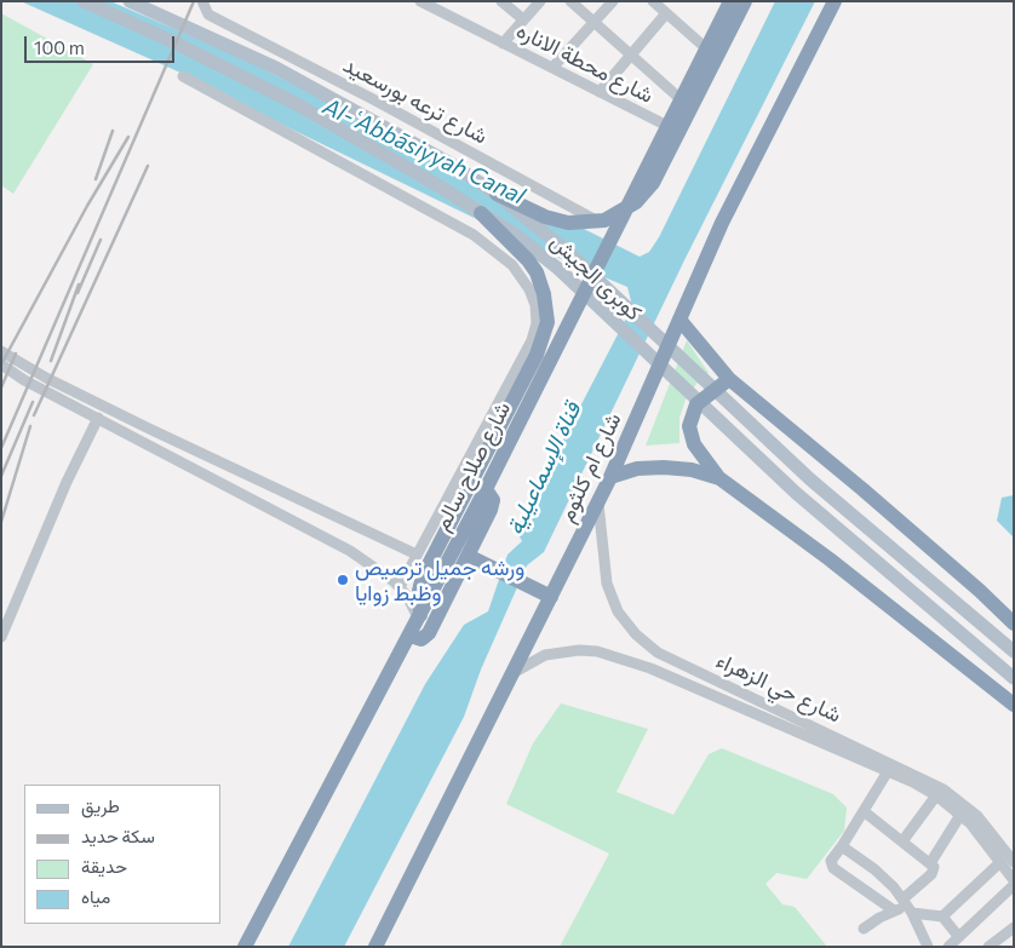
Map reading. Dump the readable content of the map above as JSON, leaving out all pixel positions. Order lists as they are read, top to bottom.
{
  "streets": {
    "highway": ["شارع صلاح سالم", "شارع ام كلثوم"],
    "main road": ["كوبرى الجيش"],
    "street": ["شارع محطة الاناره", "شارع ترعه بورسعيد", "شارع حي الزهراء"]
  },
  "crossings": [
    ["شارع محطة الاناره", "شارع صلاح سالم"],
    ["شارع ترعه بورسعيد", "شارع صلاح سالم"],
    ["شارع ام كلثوم", "شارع حي الزهراء"]
  ],
  "water": ["Al-ʿAbbāsiyyah Canal", "قناة الإسماعيلية"],
  "places": ["ورشه جميل ترصيص وظبط زوايا"],
  "legend": [
    "طريق",
    "سكة حديد",
    "حديقة",
    "مياه"
  ],
  "scale_bar": "100 m"
}
